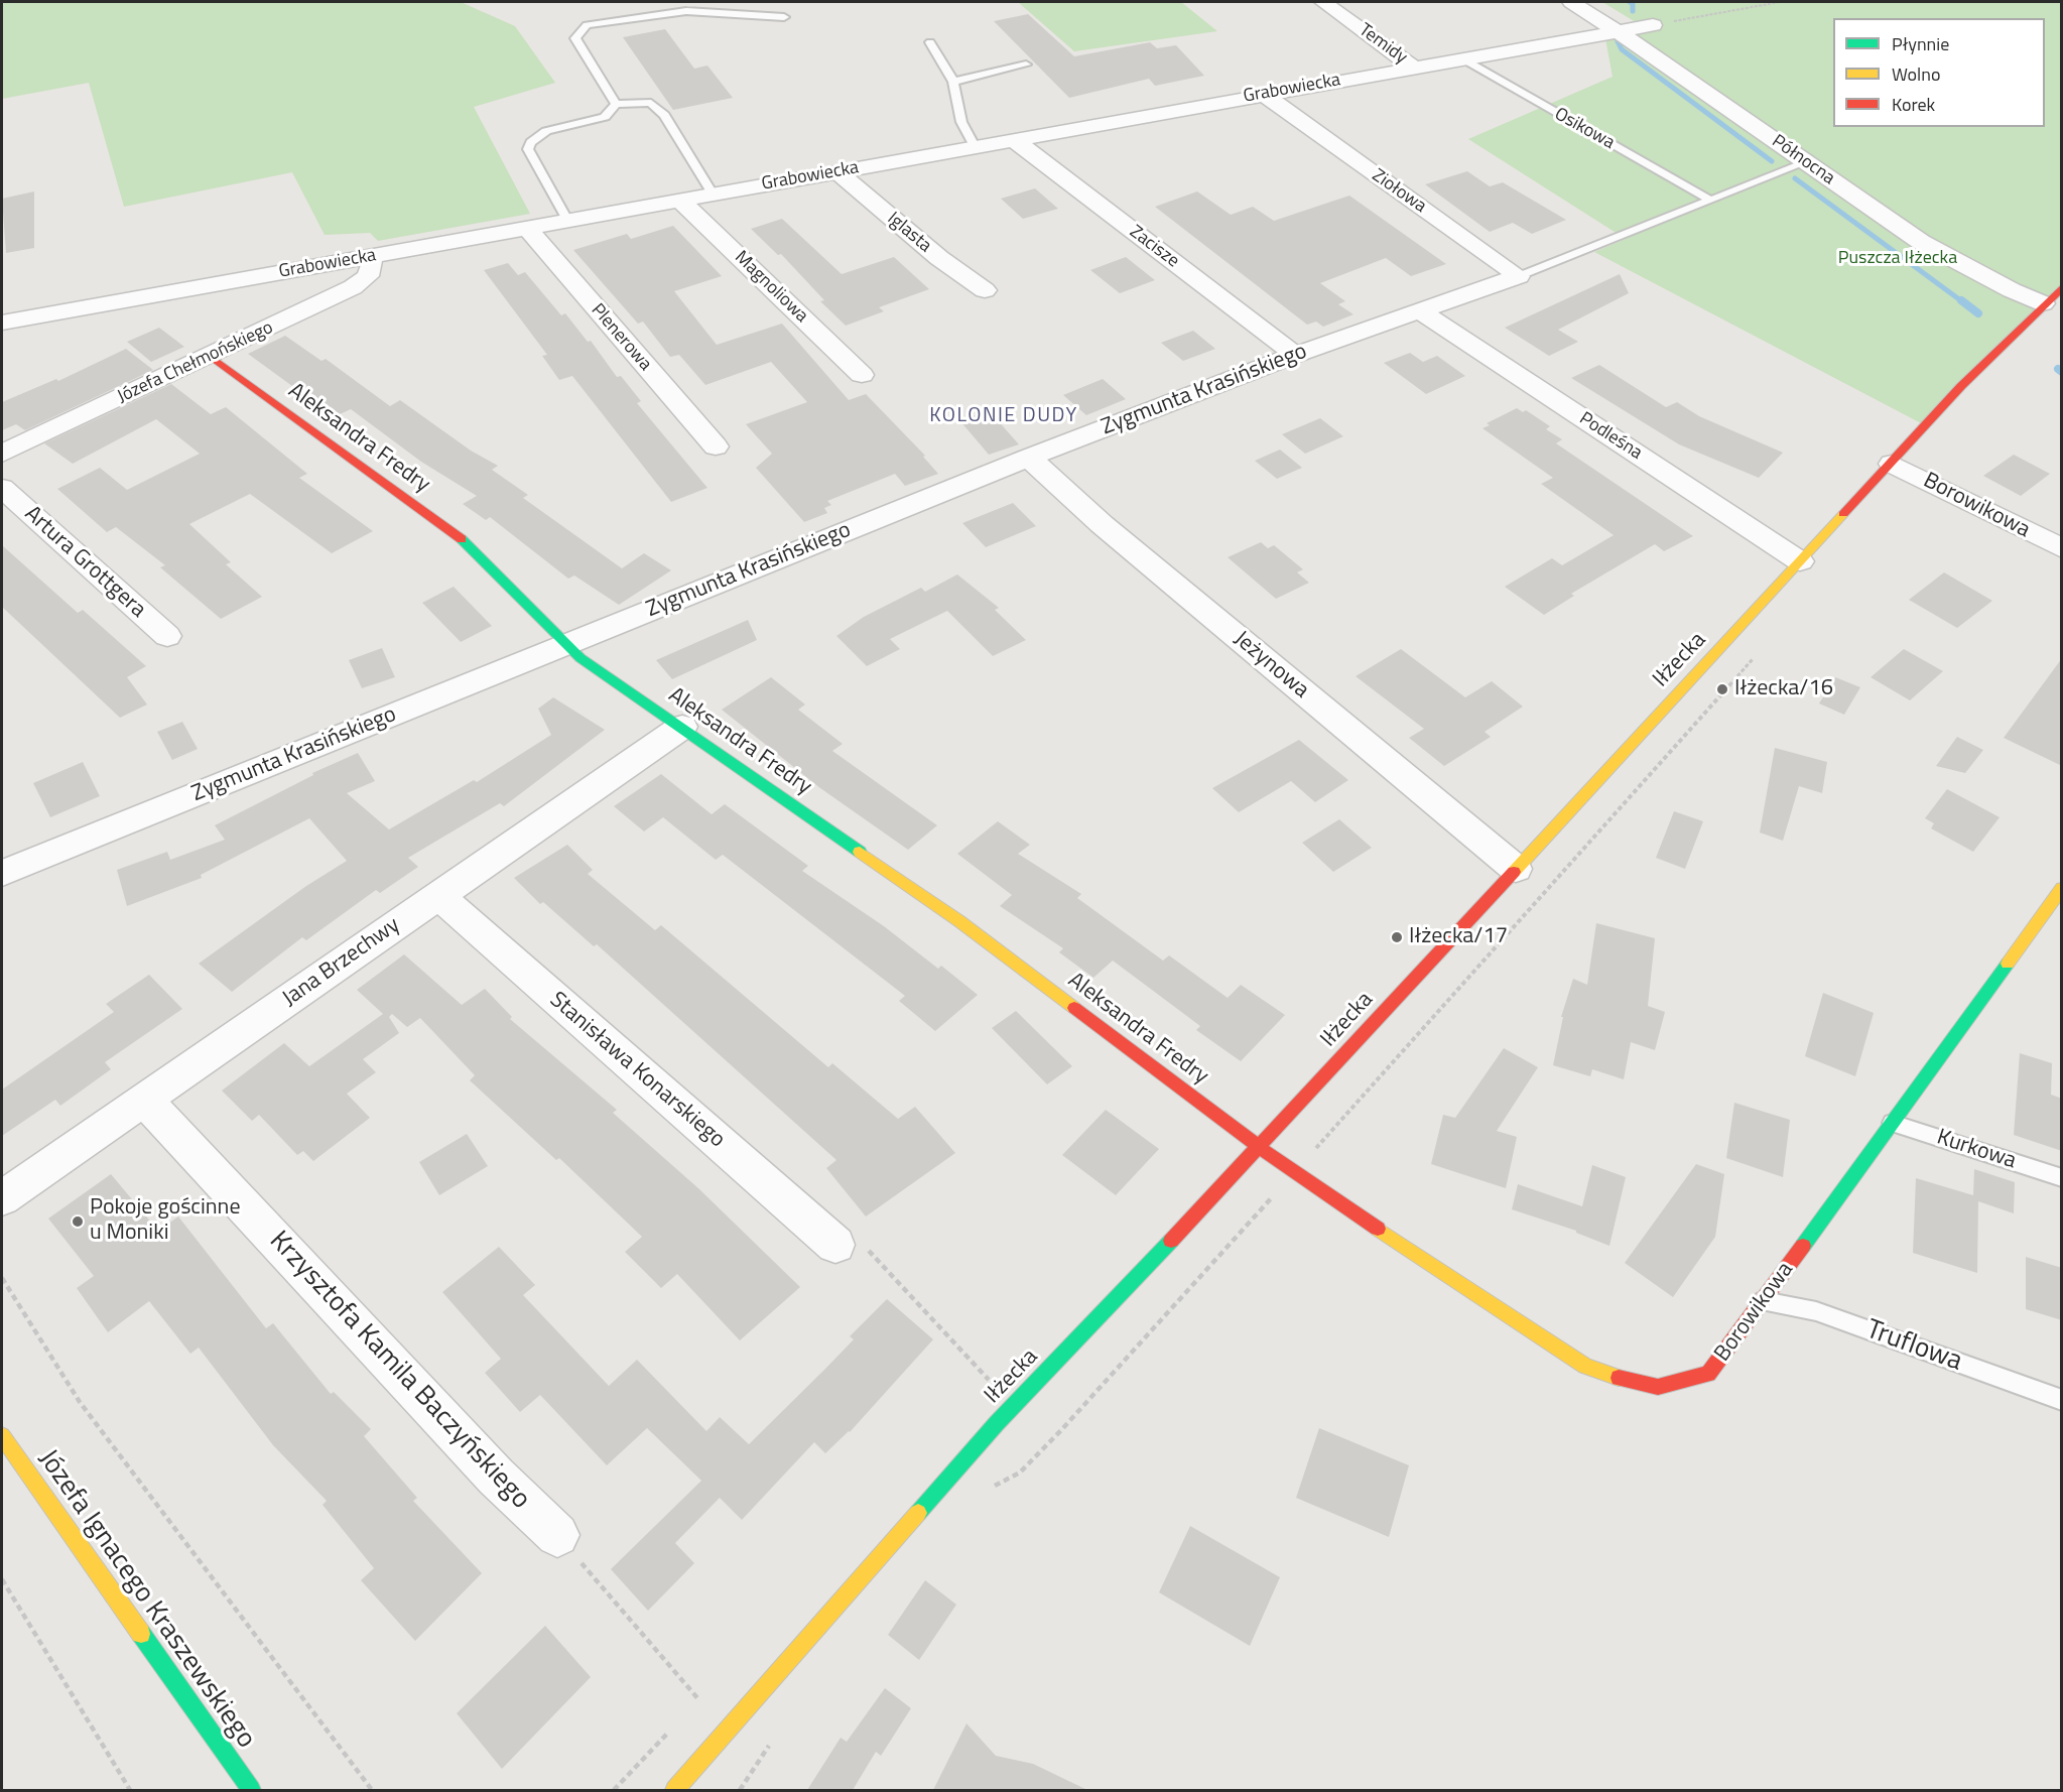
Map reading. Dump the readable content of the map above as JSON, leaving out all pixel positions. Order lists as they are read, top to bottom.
{
  "streets": {
    "street": [
      "Temidy",
      "Grabowiecka",
      "Północna",
      "Ziołowa",
      "Iglasta",
      "Zacisze",
      "Magnoliowa",
      "Plenerowa",
      "Józefa Chełmońskiego",
      "Zygmunta Krasińskiego",
      "Podleśna",
      "Aleksandra Fredry",
      "Borowikowa",
      "Artura Grottgera",
      "Iłżecka",
      "Jeżynowa",
      "Jana Brzechwy",
      "Stanisława Konarskiego",
      "Krzysztofa Kamila Baczyńskiego",
      "Józefa Ignacego Kraszewskiego"
    ],
    "lane": ["Osikowa", "Kurkowa", "Truflowa"]
  },
  "crossings": [
    ["Temidy", "Grabowiecka"],
    ["Grabowiecka", "Osikowa"],
    ["Grabowiecka", "Północna"],
    ["Grabowiecka", "Ziołowa"],
    ["Grabowiecka", "Iglasta"],
    ["Grabowiecka", "Zacisze"],
    ["Grabowiecka", "Magnoliowa"],
    ["Grabowiecka", "Plenerowa"],
    ["Grabowiecka", "Józefa Chełmońskiego"],
    ["Północna", "Iłżecka"],
    ["Ziołowa", "Zygmunta Krasińskiego"],
    ["Zacisze", "Zygmunta Krasińskiego"],
    ["Józefa Chełmońskiego", "Aleksandra Fredry"],
    ["Zygmunta Krasińskiego", "Podleśna"],
    ["Zygmunta Krasińskiego", "Aleksandra Fredry"],
    ["Zygmunta Krasińskiego", "Jeżynowa"],
    ["Podleśna", "Iłżecka"],
    ["Aleksandra Fredry", "Borowikowa"],
    ["Aleksandra Fredry", "Iłżecka"],
    ["Aleksandra Fredry", "Jana Brzechwy"],
    ["Borowikowa", "Iłżecka"],
    ["Borowikowa", "Kurkowa"],
    ["Borowikowa", "Truflowa"],
    ["Iłżecka", "Jeżynowa"],
    ["Jana Brzechwy", "Stanisława Konarskiego"],
    ["Jana Brzechwy", "Krzysztofa Kamila Baczyńskiego"]
  ],
  "districts": ["KOLONIE DUDY"],
  "parks": ["Puszcza Iłżecka"],
  "places": ["Iłżecka/16", "Iłżecka/17", "Pokoje gościnne u Moniki"],
  "legend": ["Płynnie", "Wolno", "Korek"]
}
